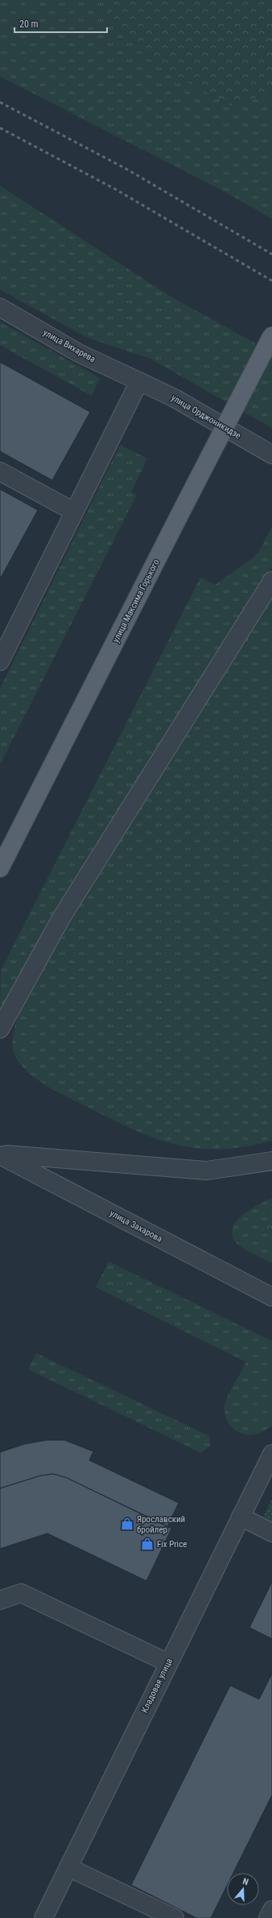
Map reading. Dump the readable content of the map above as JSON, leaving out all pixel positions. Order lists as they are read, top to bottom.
{
  "streets": {
    "main road": ["улица Максима Горького"],
    "street": [
      "улица Вихарева",
      "улица Орджоникидзе",
      "улица Захарова",
      "Кладовая улица"
    ]
  },
  "crossings": [
    ["улица Вихарева", "улица Орджоникидзе"]
  ],
  "places": {
    "shop": ["Ярославский бройлер", "Fix Price"]
  },
  "scale_bar": "20 m",
  "north": "top"
}
